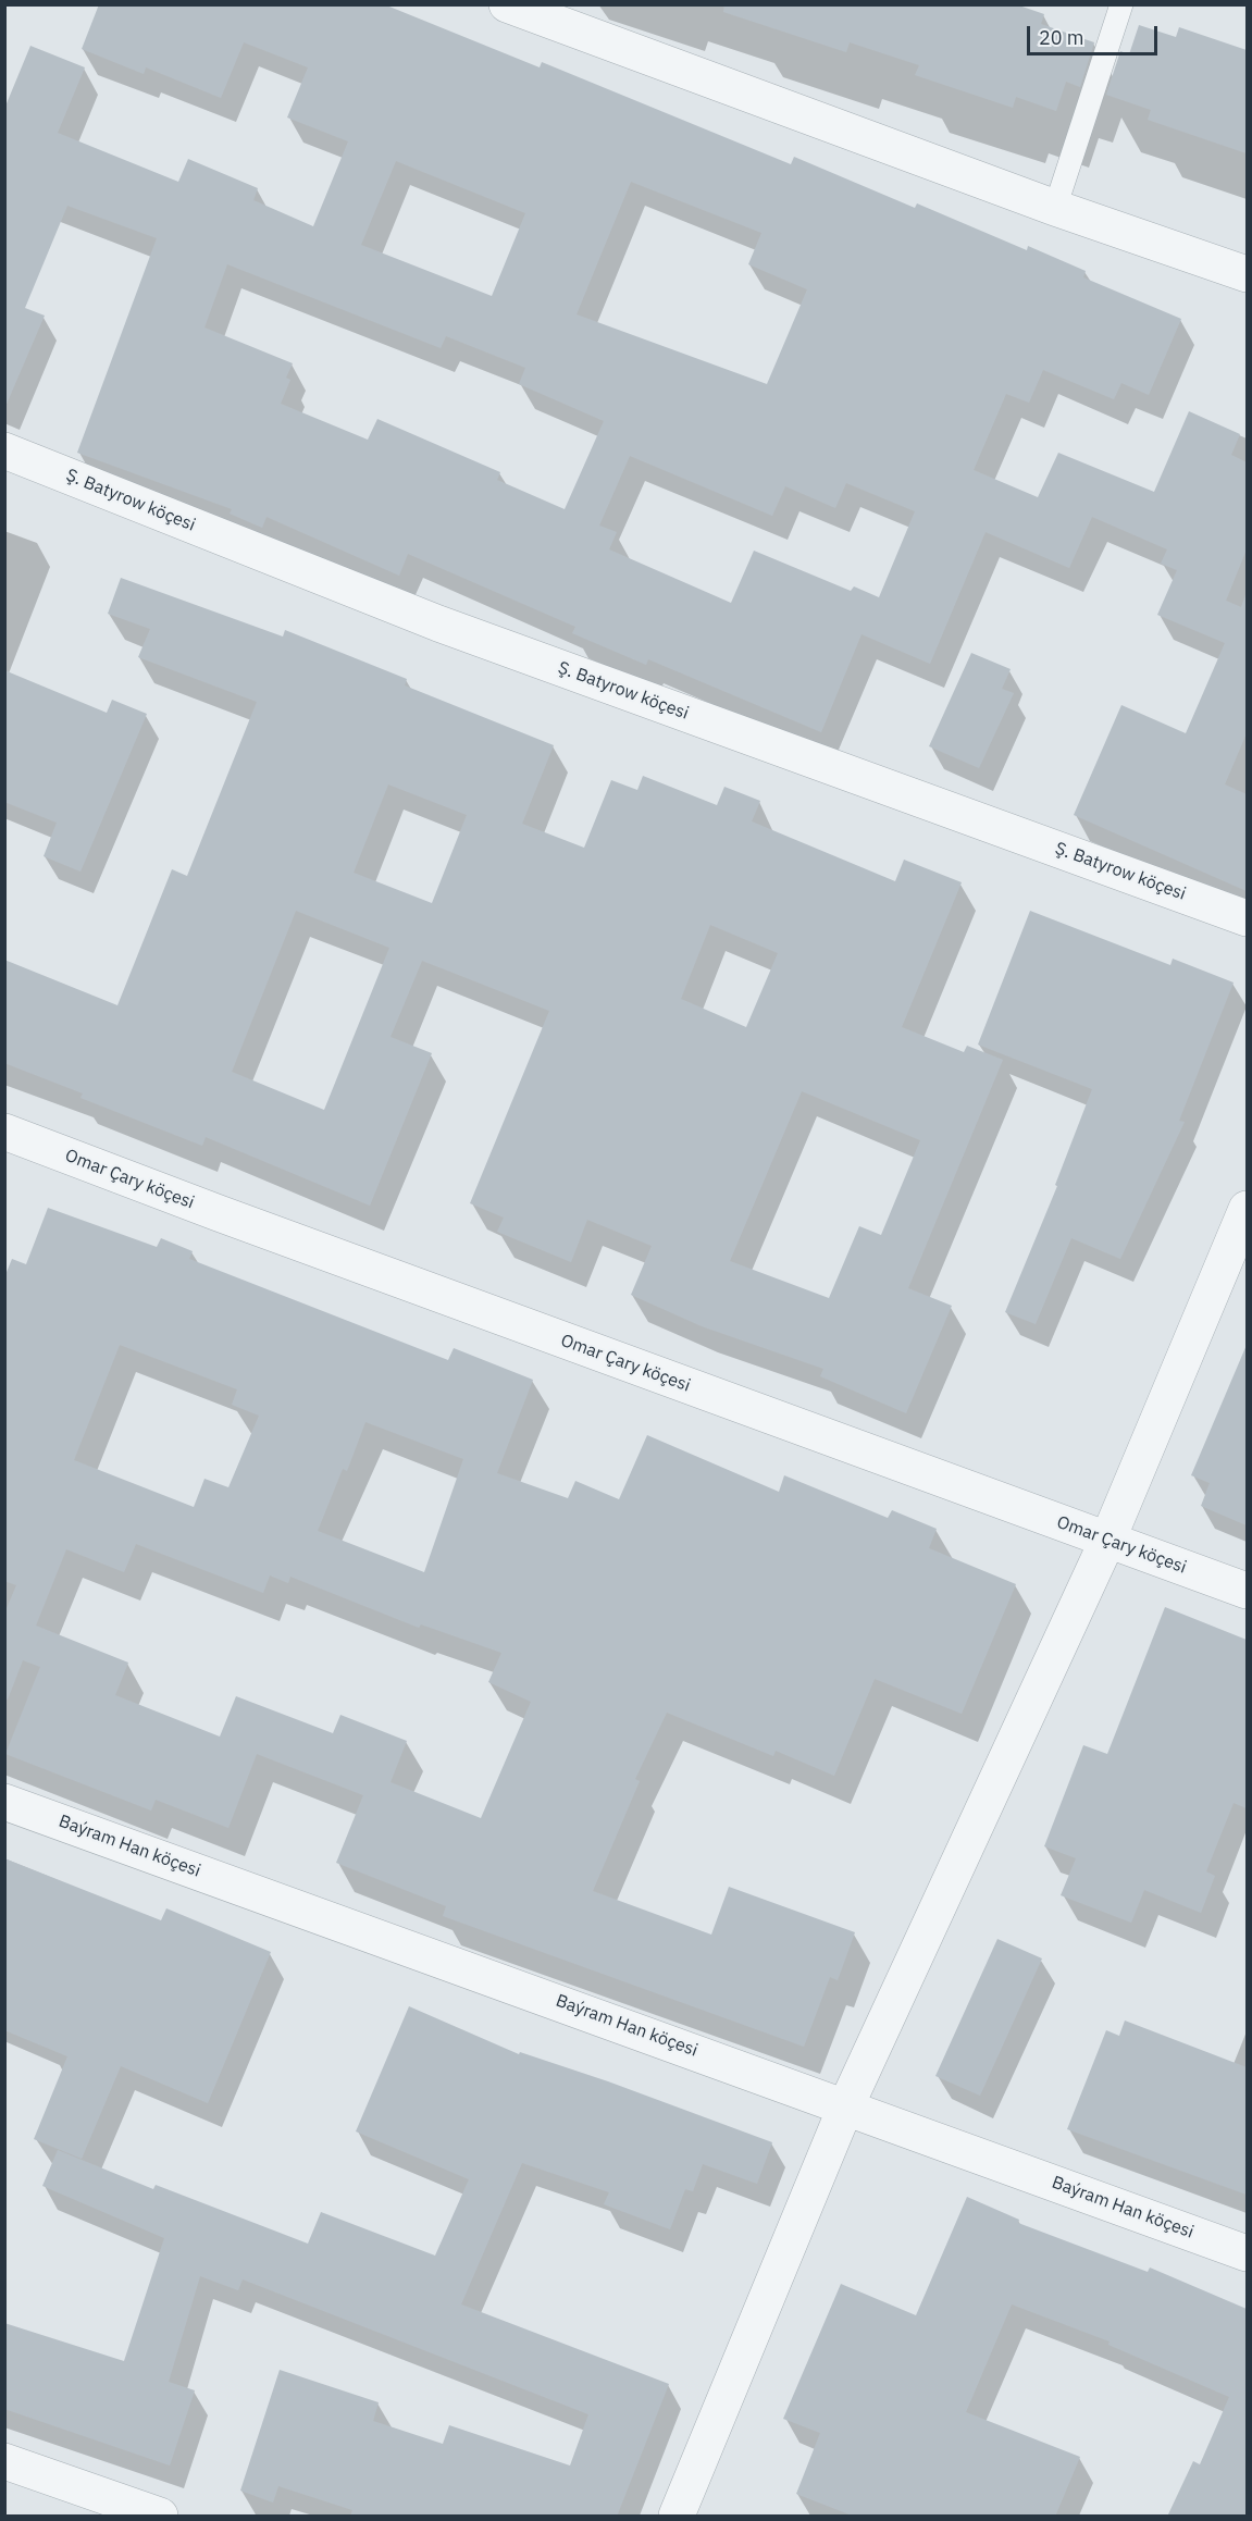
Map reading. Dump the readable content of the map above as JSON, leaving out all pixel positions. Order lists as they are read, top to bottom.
{
  "streets": {
    "street": ["Ş. Batyrow köçesi", "Omar Çary köçesi", "Baýram Han köçesi"]
  },
  "scale_bar": "20 m"
}
